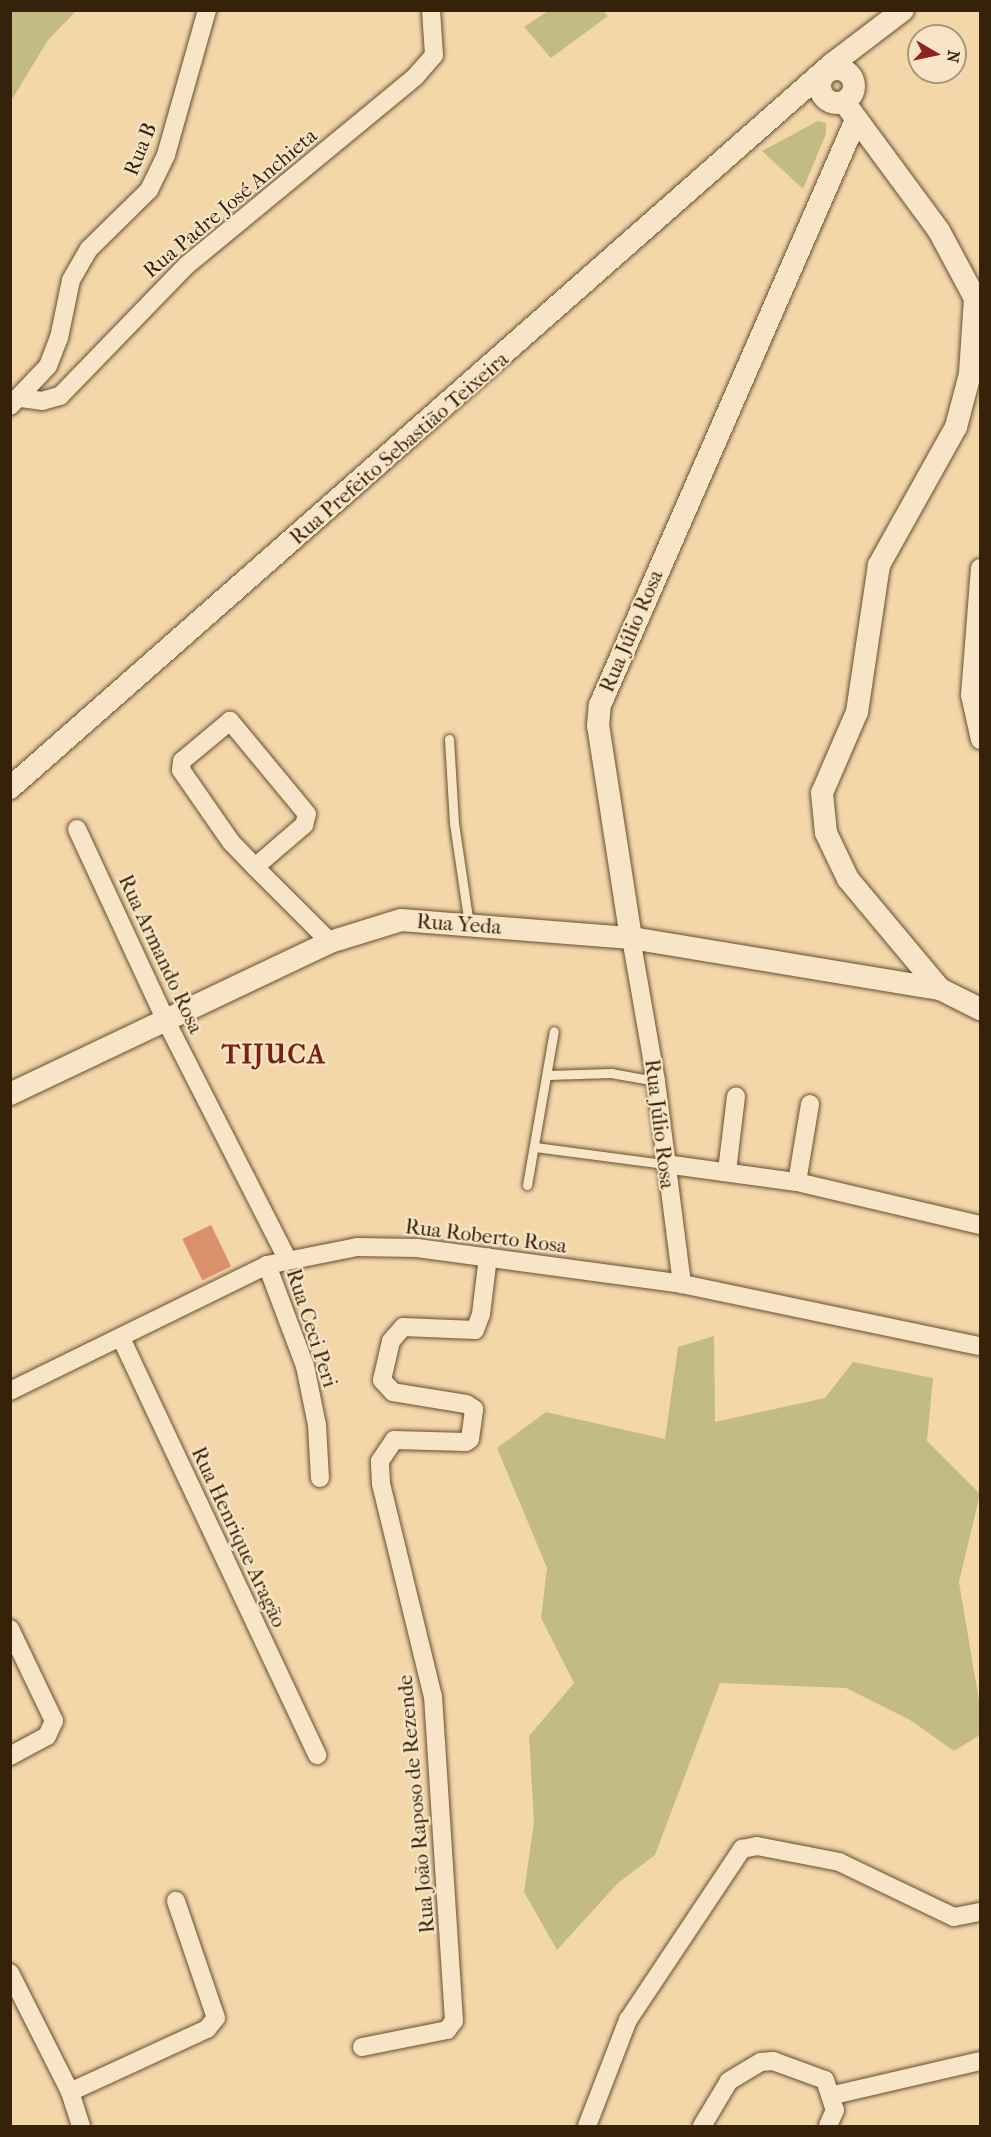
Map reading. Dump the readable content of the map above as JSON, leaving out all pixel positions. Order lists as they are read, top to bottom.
{
  "streets": {
    "street": [
      "Rua B",
      "Rua Padre José Anchieta",
      "Rua Prefeito Sebastião Teixeira",
      "Rua Júlio Rosa",
      "Rua Yeda",
      "Rua Armando Rosa",
      "Rua Roberto Rosa",
      "Rua Ceci Peri",
      "Rua Henrique Aragão",
      "Rua João Raposo de Rezende"
    ]
  },
  "crossings": [
    ["Rua B", "Rua Padre José Anchieta"],
    ["Rua Prefeito Sebastião Teixeira", "Rua Júlio Rosa"],
    ["Rua Júlio Rosa", "Rua Yeda"],
    ["Rua Júlio Rosa", "Rua Roberto Rosa"],
    ["Rua Yeda", "Rua Armando Rosa"],
    ["Rua Armando Rosa", "Rua Roberto Rosa"],
    ["Rua Roberto Rosa", "Rua Ceci Peri"],
    ["Rua Roberto Rosa", "Rua Henrique Aragão"],
    ["Rua Roberto Rosa", "Rua João Raposo de Rezende"]
  ],
  "districts": ["TIJUCA"],
  "north": "right"
}
